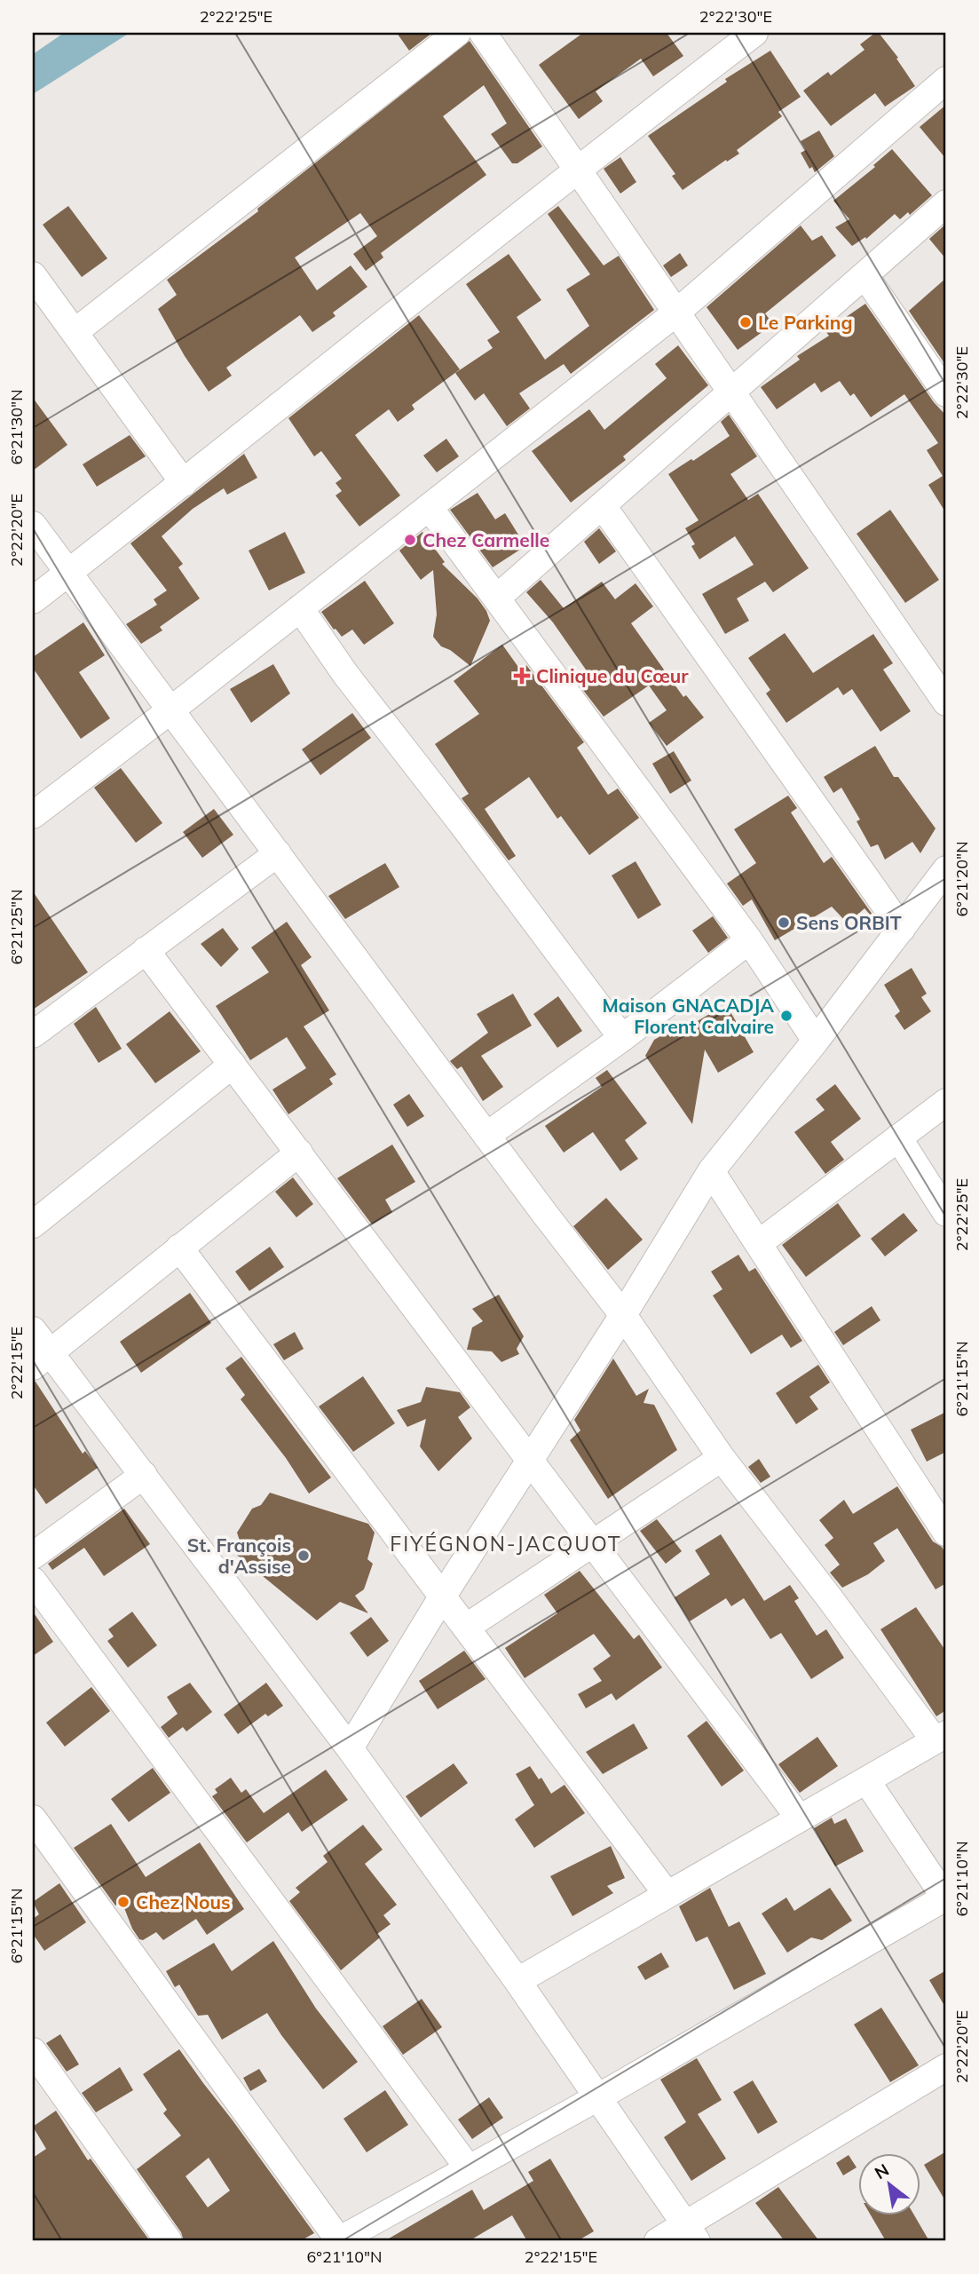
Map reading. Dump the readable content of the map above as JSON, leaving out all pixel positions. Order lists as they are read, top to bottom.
{
  "districts": ["FIYÉGNON-JACQUOT"],
  "places": {
    "other": [
      "Le Parking",
      "Chez Carmelle",
      "Sens ORBIT",
      "Maison GNACADJA Florent Calvaire",
      "St. François d'Assise",
      "Chez Nous"
    ],
    "health": ["Clinique du Cœur"]
  },
  "north": "top left",
  "coordinates": [
    "2°22'25\"E",
    "2°22'30\"E",
    "6°21'30\"N",
    "2°22'20\"E",
    "6°21'20\"N",
    "6°21'25\"N",
    "2°22'15\"E",
    "6°21'15\"N",
    "6°21'10\"N"
  ]
}
